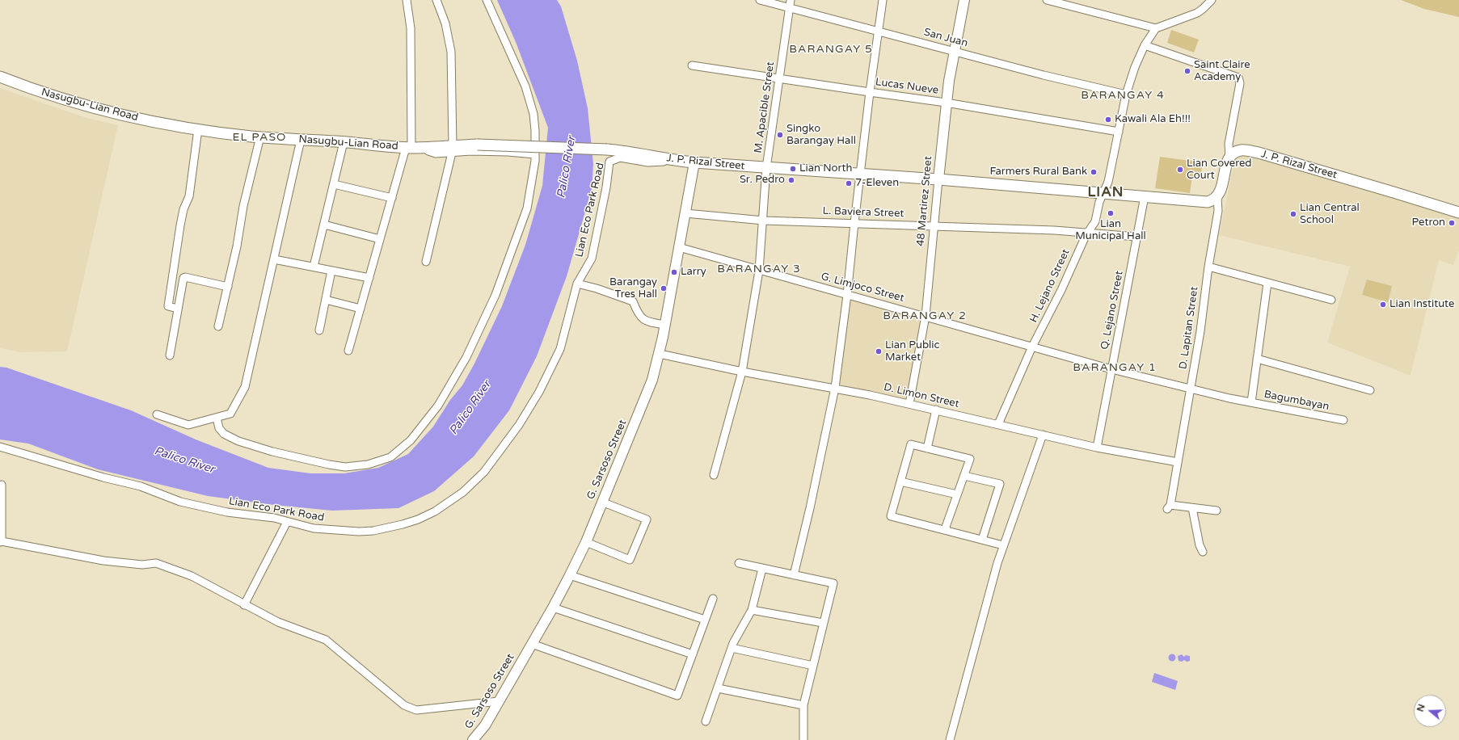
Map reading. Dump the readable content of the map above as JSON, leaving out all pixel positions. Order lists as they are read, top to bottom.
{
  "streets": {
    "main road": ["Nasugbu-Lian Road", "J. P. Rizal Street"],
    "street": [
      "San Juan",
      "Lucas Nueve",
      "M. Apacible Street",
      "48 Martirez Street",
      "Lian Eco Park Road",
      "L. Baviera Street",
      "H. Lejano Street",
      "G. Limjoco Street",
      "Q. Lejano Street",
      "D. Lapitan Street",
      "D. Limon Street",
      "Bagumbayan",
      "G. Sarsoso Street"
    ]
  },
  "crossings": [
    ["San Juan", "M. Apacible Street"],
    ["San Juan", "48 Martirez Street"],
    ["San Juan", "H. Lejano Street"],
    ["Lucas Nueve", "M. Apacible Street"],
    ["Lucas Nueve", "48 Martirez Street"],
    ["Lucas Nueve", "H. Lejano Street"],
    ["Nasugbu-Lian Road", "J. P. Rizal Street"],
    ["M. Apacible Street", "J. P. Rizal Street"],
    ["M. Apacible Street", "L. Baviera Street"],
    ["M. Apacible Street", "G. Limjoco Street"],
    ["M. Apacible Street", "D. Limon Street"],
    ["J. P. Rizal Street", "48 Martirez Street"],
    ["J. P. Rizal Street", "Lian Eco Park Road"],
    ["J. P. Rizal Street", "H. Lejano Street"],
    ["J. P. Rizal Street", "Q. Lejano Street"],
    ["J. P. Rizal Street", "D. Lapitan Street"],
    ["J. P. Rizal Street", "G. Sarsoso Street"],
    ["48 Martirez Street", "L. Baviera Street"],
    ["48 Martirez Street", "G. Limjoco Street"],
    ["48 Martirez Street", "D. Limon Street"],
    ["L. Baviera Street", "H. Lejano Street"],
    ["L. Baviera Street", "Q. Lejano Street"],
    ["L. Baviera Street", "G. Sarsoso Street"],
    ["H. Lejano Street", "G. Limjoco Street"],
    ["H. Lejano Street", "D. Limon Street"],
    ["G. Limjoco Street", "Q. Lejano Street"],
    ["G. Limjoco Street", "D. Lapitan Street"],
    ["G. Limjoco Street", "Bagumbayan"],
    ["G. Limjoco Street", "G. Sarsoso Street"],
    ["Q. Lejano Street", "D. Limon Street"],
    ["D. Lapitan Street", "D. Limon Street"],
    ["D. Limon Street", "G. Sarsoso Street"]
  ],
  "districts": [
    "BARANGAY 5",
    "BARANGAY 4",
    "EL PASO",
    "LIAN",
    "BARANGAY 3",
    "BARANGAY 2",
    "BARANGAY 1"
  ],
  "water": ["Palico River"],
  "places": [
    "Saint Claire Academy",
    "Kawali Ala Eh!!!",
    "Singko Barangay Hall",
    "Lian North",
    "Lian Covered Court",
    "Farmers Rural Bank",
    "Sr. Pedro",
    "7-Eleven",
    "Lian Municipal Hall",
    "Lian Central School",
    "Petron",
    "Larry",
    "Barangay Tres Hall",
    "Lian Institute",
    "Lian Public Market"
  ],
  "north": "left"
}
